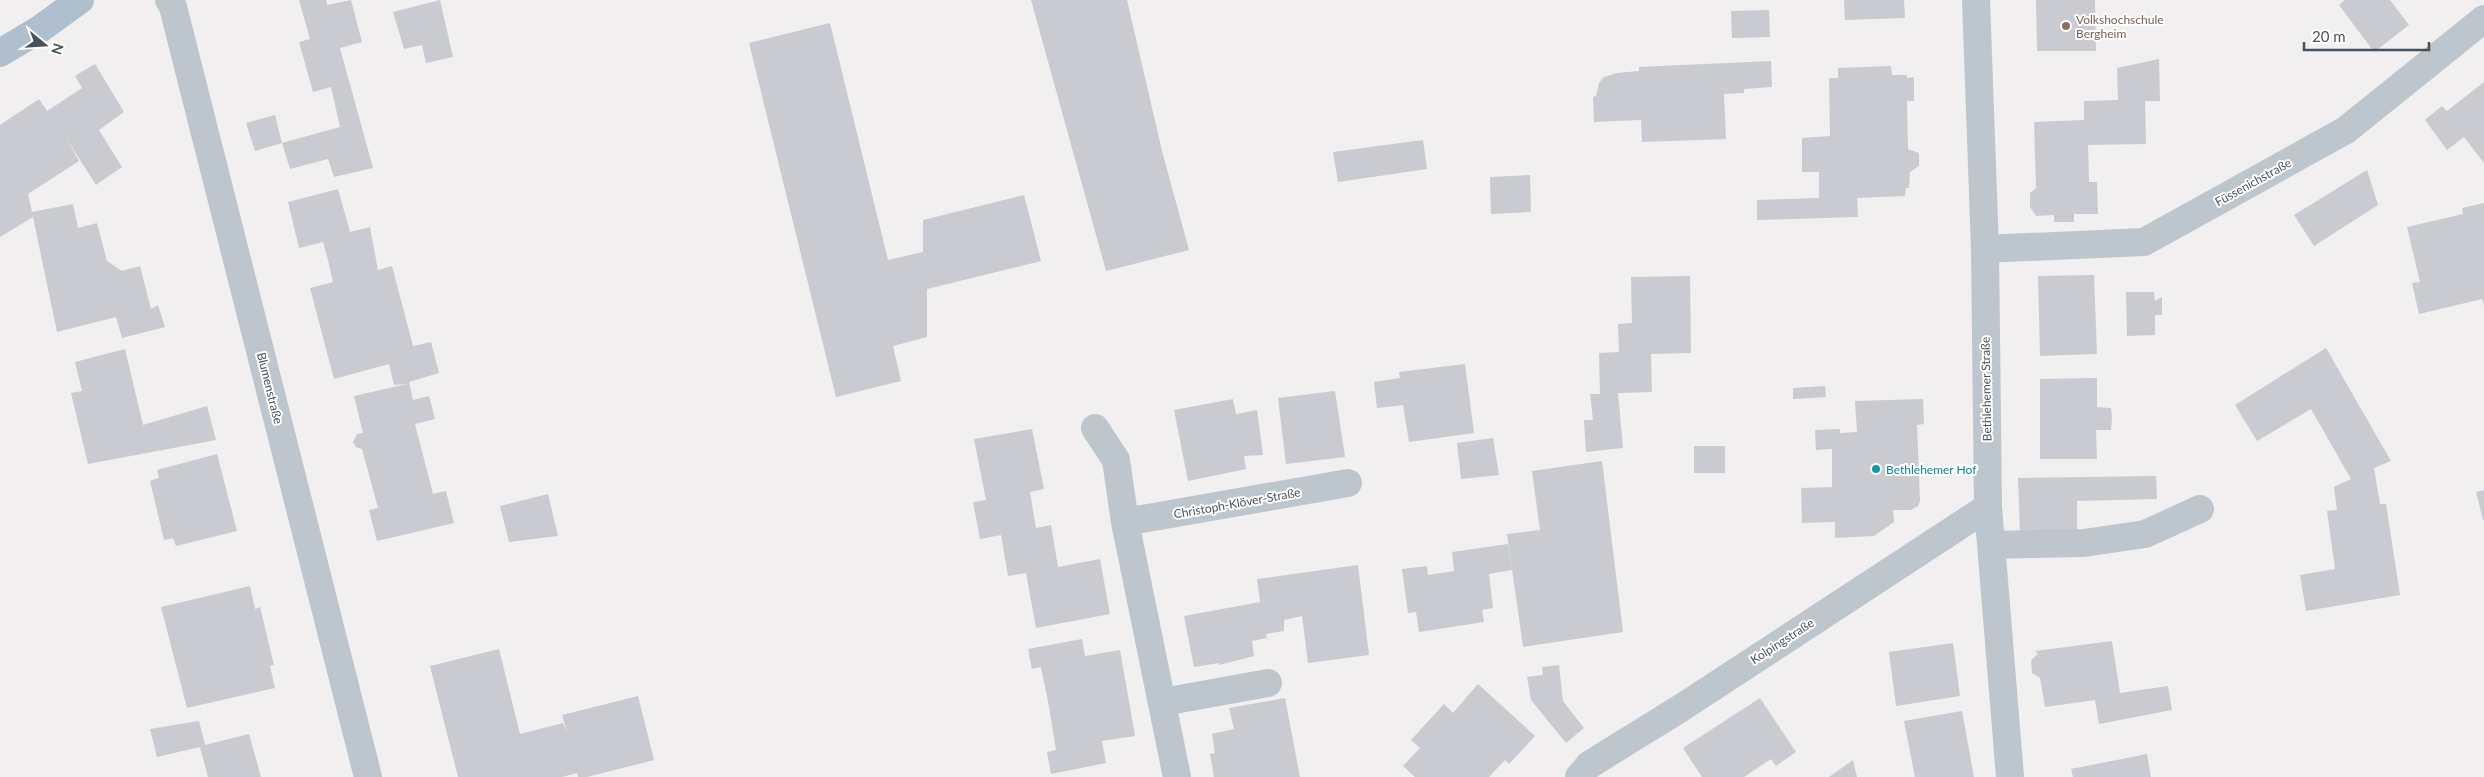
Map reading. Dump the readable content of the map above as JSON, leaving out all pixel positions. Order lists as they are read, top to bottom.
{
  "streets": {
    "street": [
      "Füssenichstraße",
      "Blumenstraße",
      "Bethlehemer Straße",
      "Christoph-Klöver-Straße",
      "Kolpingstraße"
    ]
  },
  "crossings": [
    ["Füssenichstraße", "Bethlehemer Straße"],
    ["Bethlehemer Straße", "Kolpingstraße"]
  ],
  "places": ["Volkshochschule Bergheim", "Bethlehemer Hof"],
  "scale_bar": "20 m",
  "north": "right"
}
